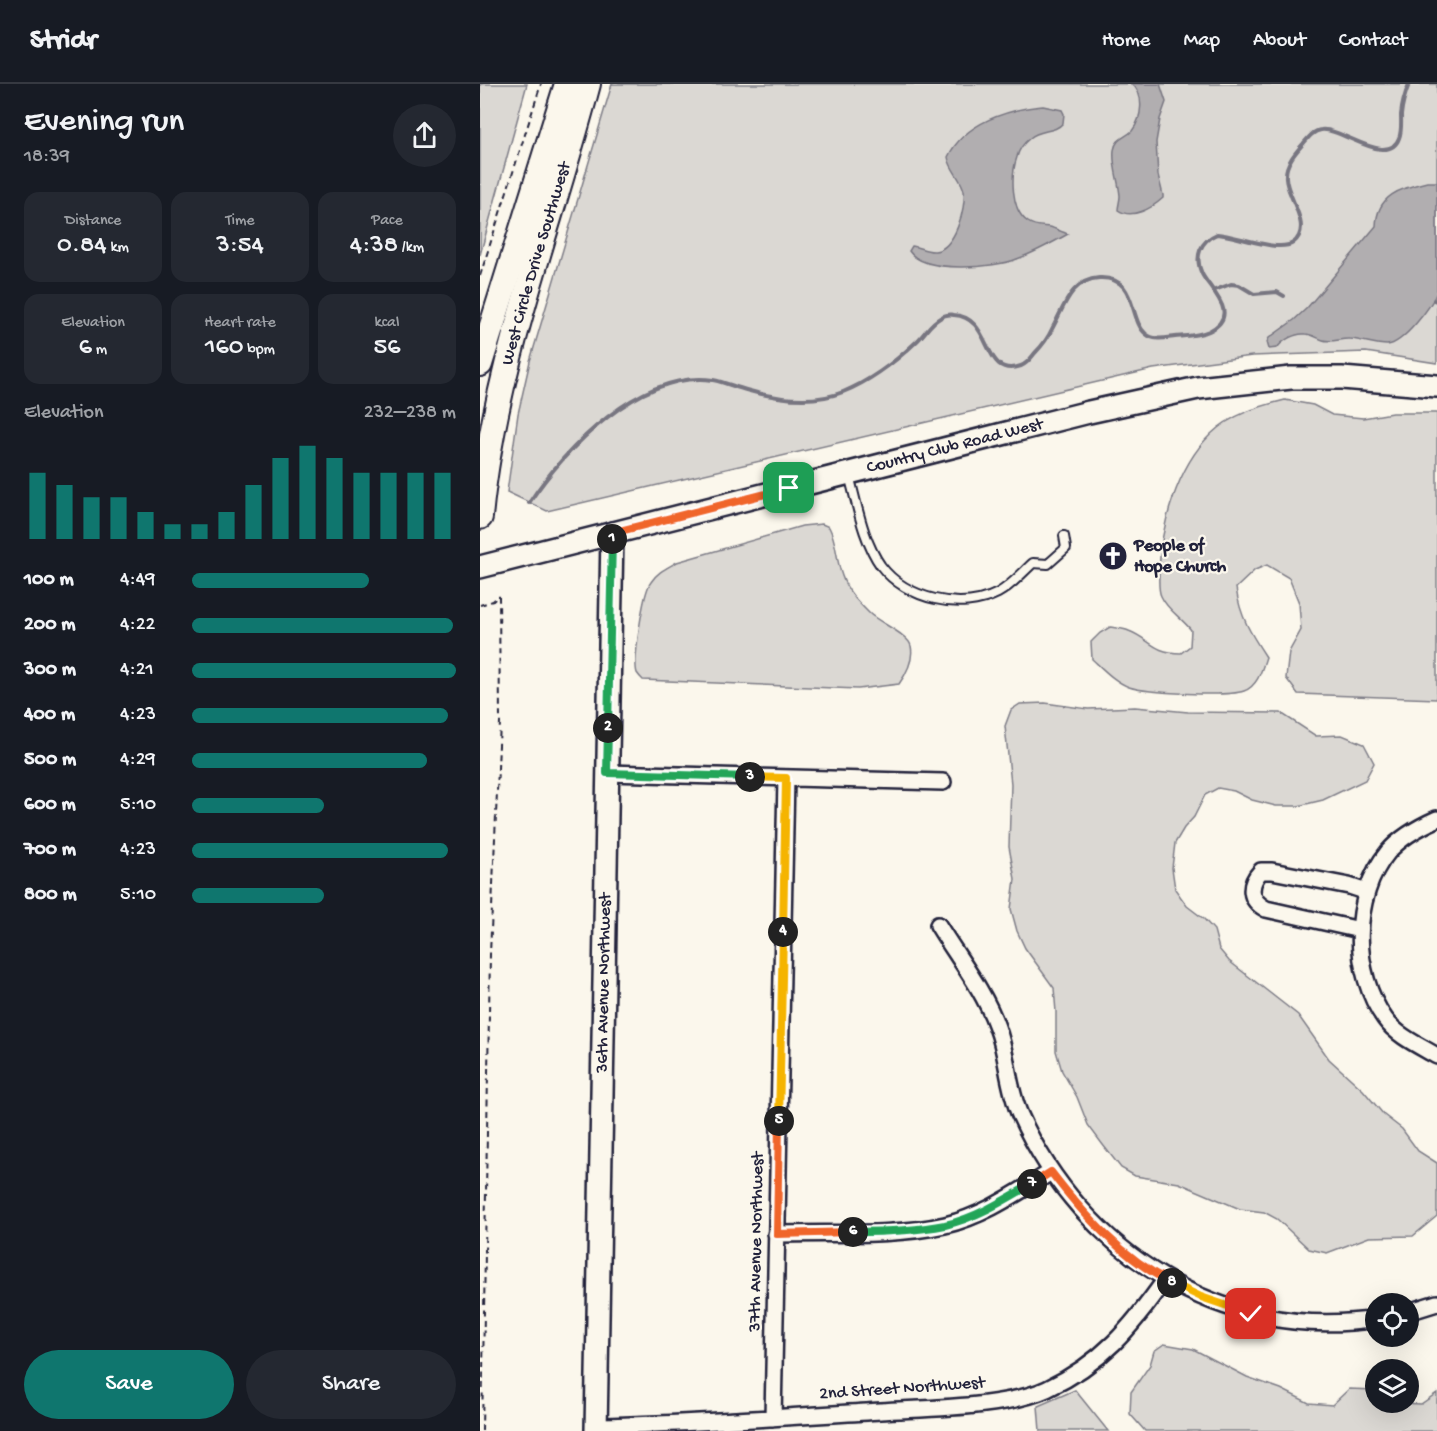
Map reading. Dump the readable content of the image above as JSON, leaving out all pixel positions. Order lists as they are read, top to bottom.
{
  "streets": {
    "main road": ["West Circle Drive Southwest", "Country Club Road West", "36th Avenue Northwest"],
    "street": ["37th Avenue Northwest", "2nd Street Northwest"]
  },
  "crossings": [
    ["Country Club Road West", "36th Avenue Northwest"],
    ["36th Avenue Northwest", "2nd Street Northwest"],
    ["37th Avenue Northwest", "2nd Street Northwest"]
  ],
  "places": {
    "church": ["People of Hope Church"]
  },
  "page": {
    "header": "Stridr",
    "nav": [
      "Home",
      "Map",
      "About",
      "Contact"
    ],
    "heading": ["Evening run", "18:39"],
    "stats": [
      ["Distance", "0.84 km"],
      ["Time", "3:54"],
      ["Pace", "4:38 /km"],
      ["Elevation", "6 m"],
      ["Heart rate", "160 bpm"],
      ["kcal", "56"]
    ],
    "chart": ["Elevation", "232–238 m"],
    "pins": [
      "1",
      "2",
      "3",
      "4",
      "5",
      "7",
      "6",
      "8"
    ],
    "list": [
      {
        "name": "100 m",
        "note": "4:49"
      },
      {
        "name": "200 m",
        "note": "4:22"
      },
      {
        "name": "300 m",
        "note": "4:21"
      },
      {
        "name": "400 m",
        "note": "4:23"
      },
      {
        "name": "500 m",
        "note": "4:29"
      },
      {
        "name": "600 m",
        "note": "5:10"
      },
      {
        "name": "700 m",
        "note": "4:23"
      },
      {
        "name": "800 m",
        "note": "5:10"
      }
    ],
    "buttons": ["Save", "Share"]
  }
}
